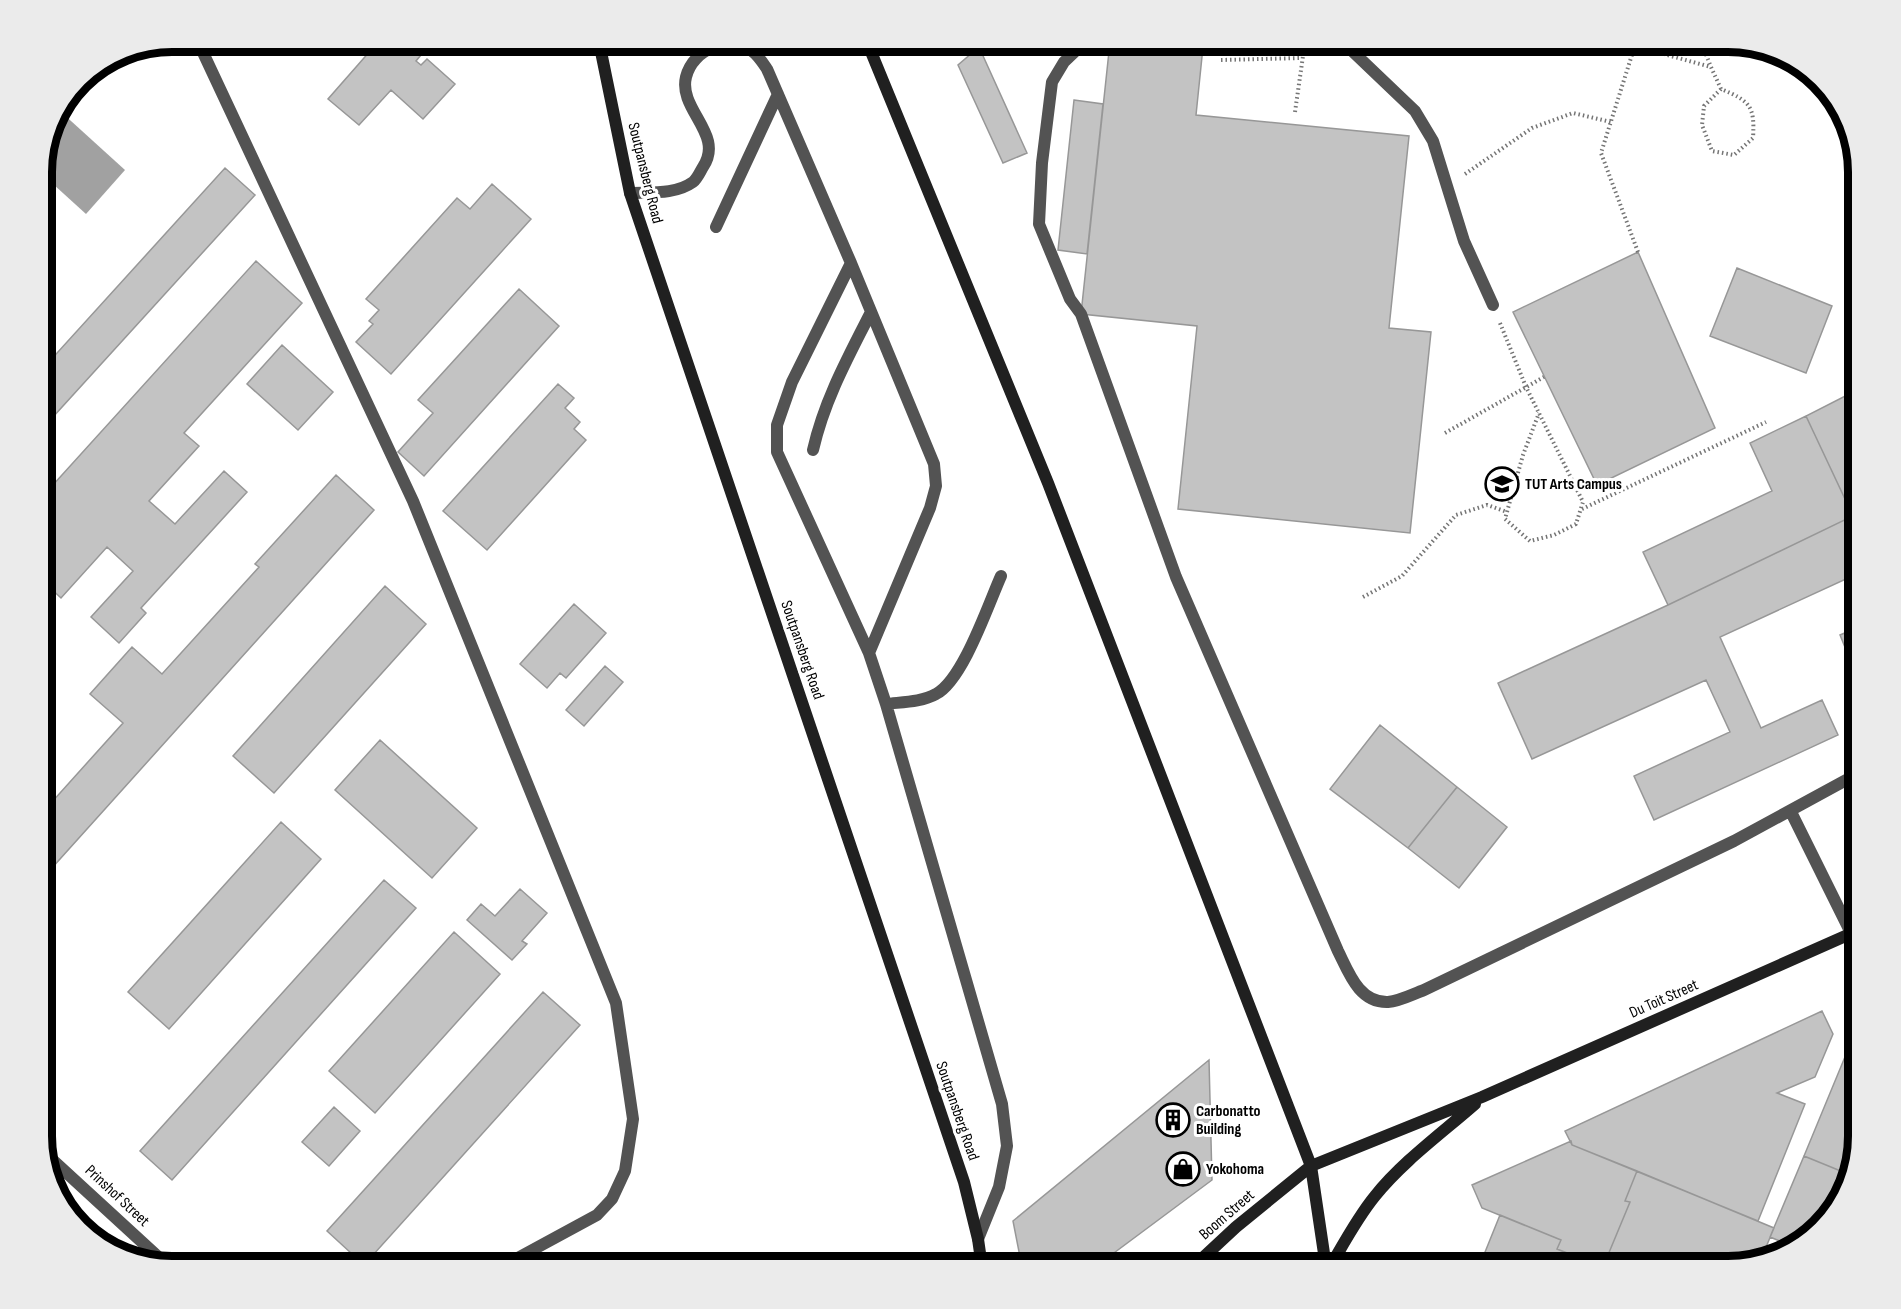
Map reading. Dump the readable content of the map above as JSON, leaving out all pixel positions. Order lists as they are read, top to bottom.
{
  "streets": {
    "main road": ["Soutpansberg Road", "Du Toit Street", "Boom Street"],
    "street": ["Prinshof Street"]
  },
  "crossings": [
    ["Du Toit Street", "Boom Street"]
  ],
  "places": {
    "school or university": ["TUT Arts Campus"],
    "building": ["Carbonatto Building"],
    "shop": ["Yokohoma"]
  }
}
